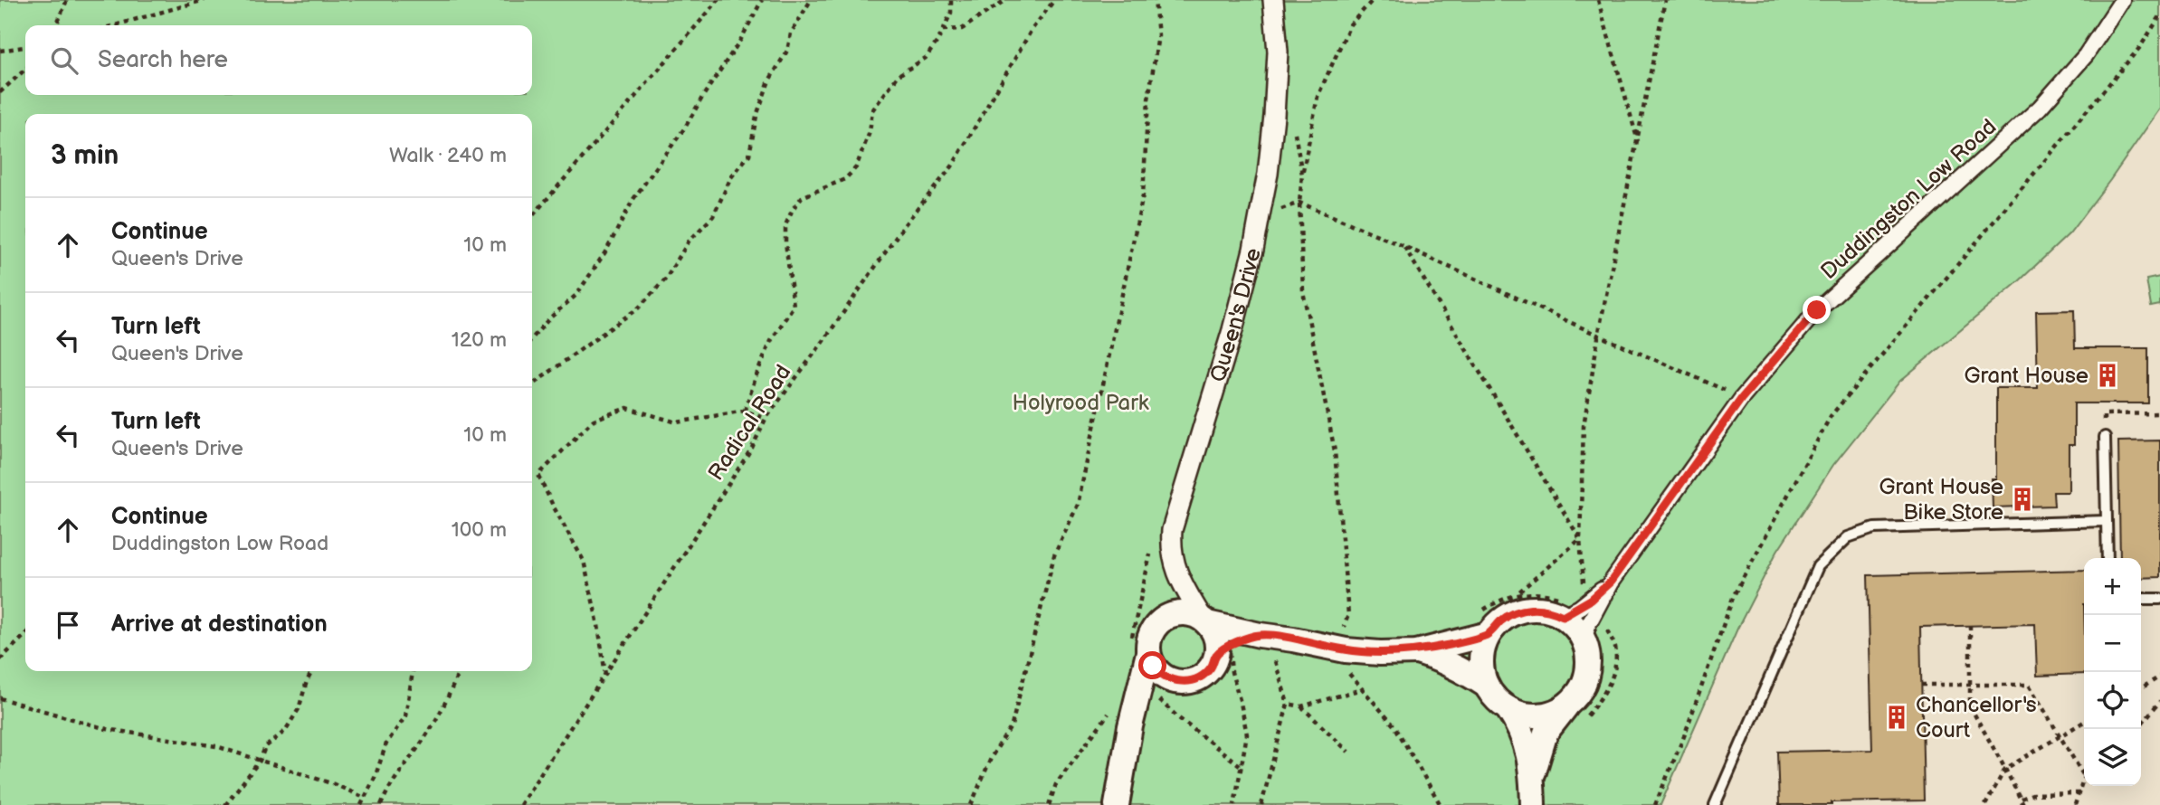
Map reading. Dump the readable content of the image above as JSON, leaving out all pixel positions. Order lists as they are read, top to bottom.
{
  "streets": {
    "street": ["Duddingston Low Road", "Queen's Drive"],
    "path": ["Radical Road"]
  },
  "parks": ["Holyrood Park"],
  "places": {
    "building": ["Grant House", "Grant House Bike Store", "Chancellor's Court"]
  },
  "page": {
    "search": "Search here",
    "heading": ["3 min", "Walk · 240 m"],
    "list": [
      ["Continue", "Queen's Drive", "10 m"],
      ["Turn left", "Queen's Drive", "120 m"],
      ["Turn left", "Queen's Drive", "10 m"],
      ["Continue", "Duddingston Low Road", "100 m"],
      "Arrive at destination"
    ],
    "map_buttons": ["+", "−"]
  }
}
